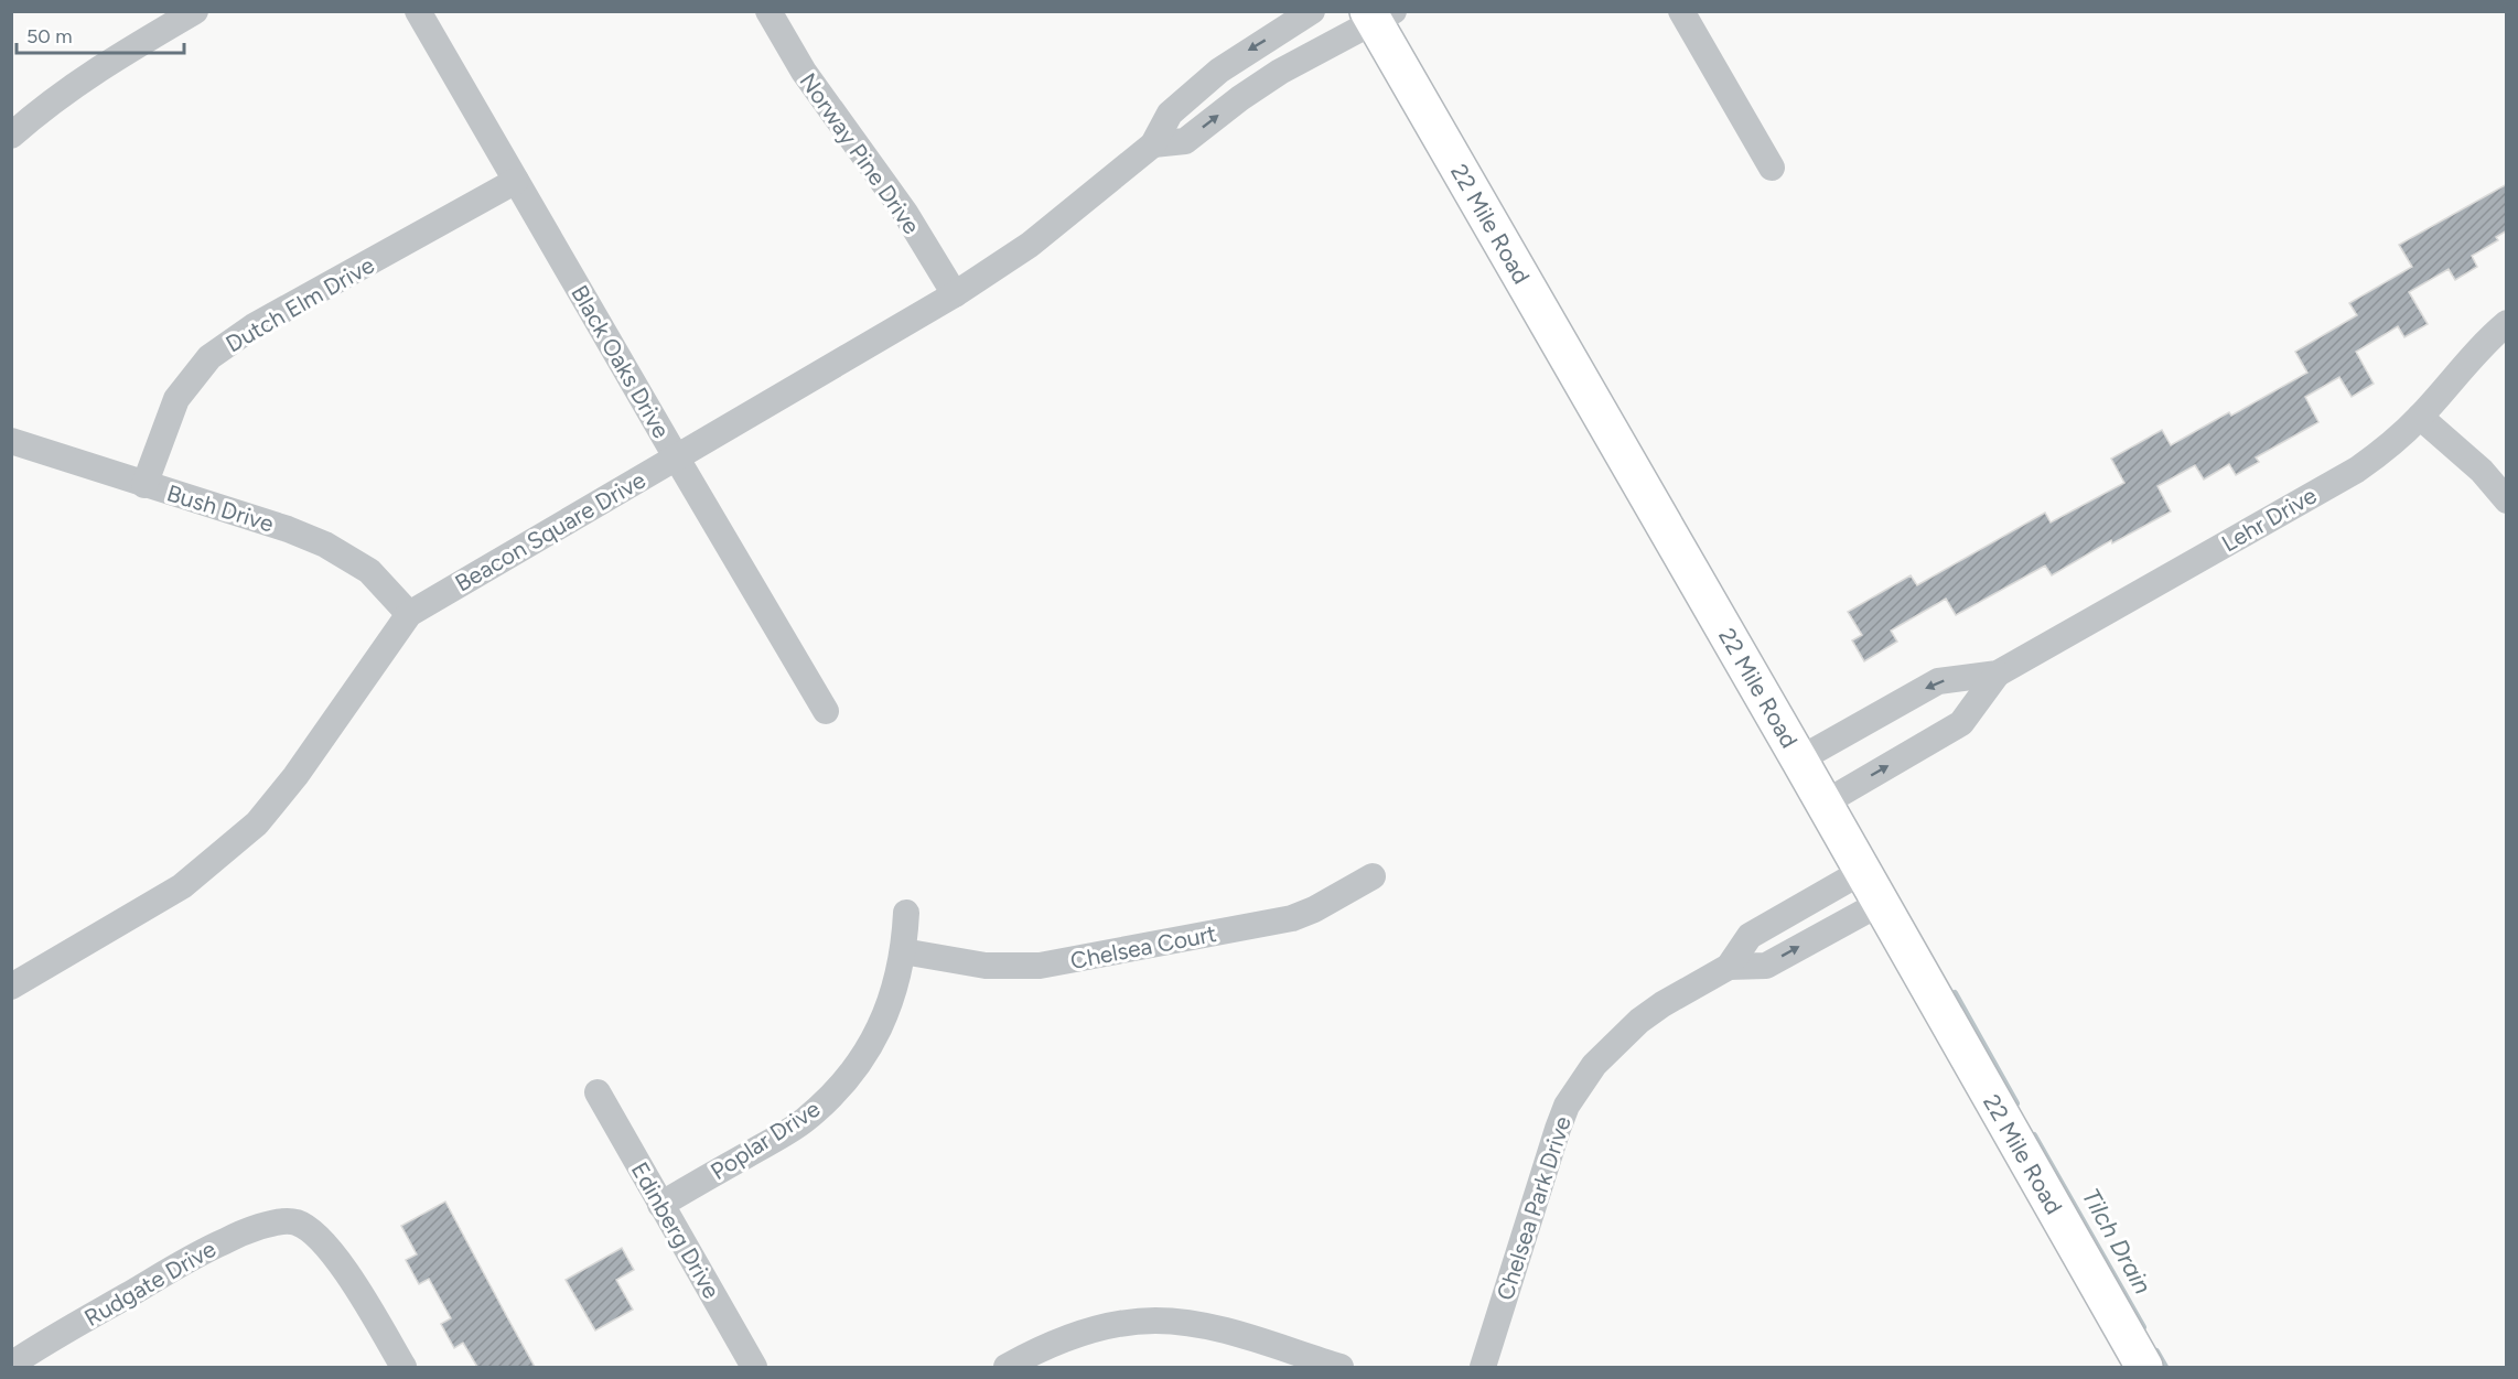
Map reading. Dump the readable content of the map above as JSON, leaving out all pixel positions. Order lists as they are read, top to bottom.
{
  "streets": {
    "street": [
      "Norway Pine Drive",
      "22 Mile Road",
      "Dutch Elm Drive",
      "Black Oaks Drive",
      "Bush Drive",
      "Lehr Drive",
      "Beacon Square Drive",
      "Chelsea Court",
      "Poplar Drive",
      "Chelsea Park Drive",
      "Edinberg Drive",
      "Rudgate Drive"
    ]
  },
  "crossings": [
    ["Norway Pine Drive", "Beacon Square Drive"],
    ["22 Mile Road", "Lehr Drive"],
    ["22 Mile Road", "Chelsea Park Drive"],
    ["Dutch Elm Drive", "Black Oaks Drive"],
    ["Dutch Elm Drive", "Bush Drive"],
    ["Black Oaks Drive", "Beacon Square Drive"],
    ["Bush Drive", "Beacon Square Drive"],
    ["Chelsea Court", "Poplar Drive"],
    ["Poplar Drive", "Edinberg Drive"]
  ],
  "water": ["Tilch Drain"],
  "scale_bar": "50 m"
}
